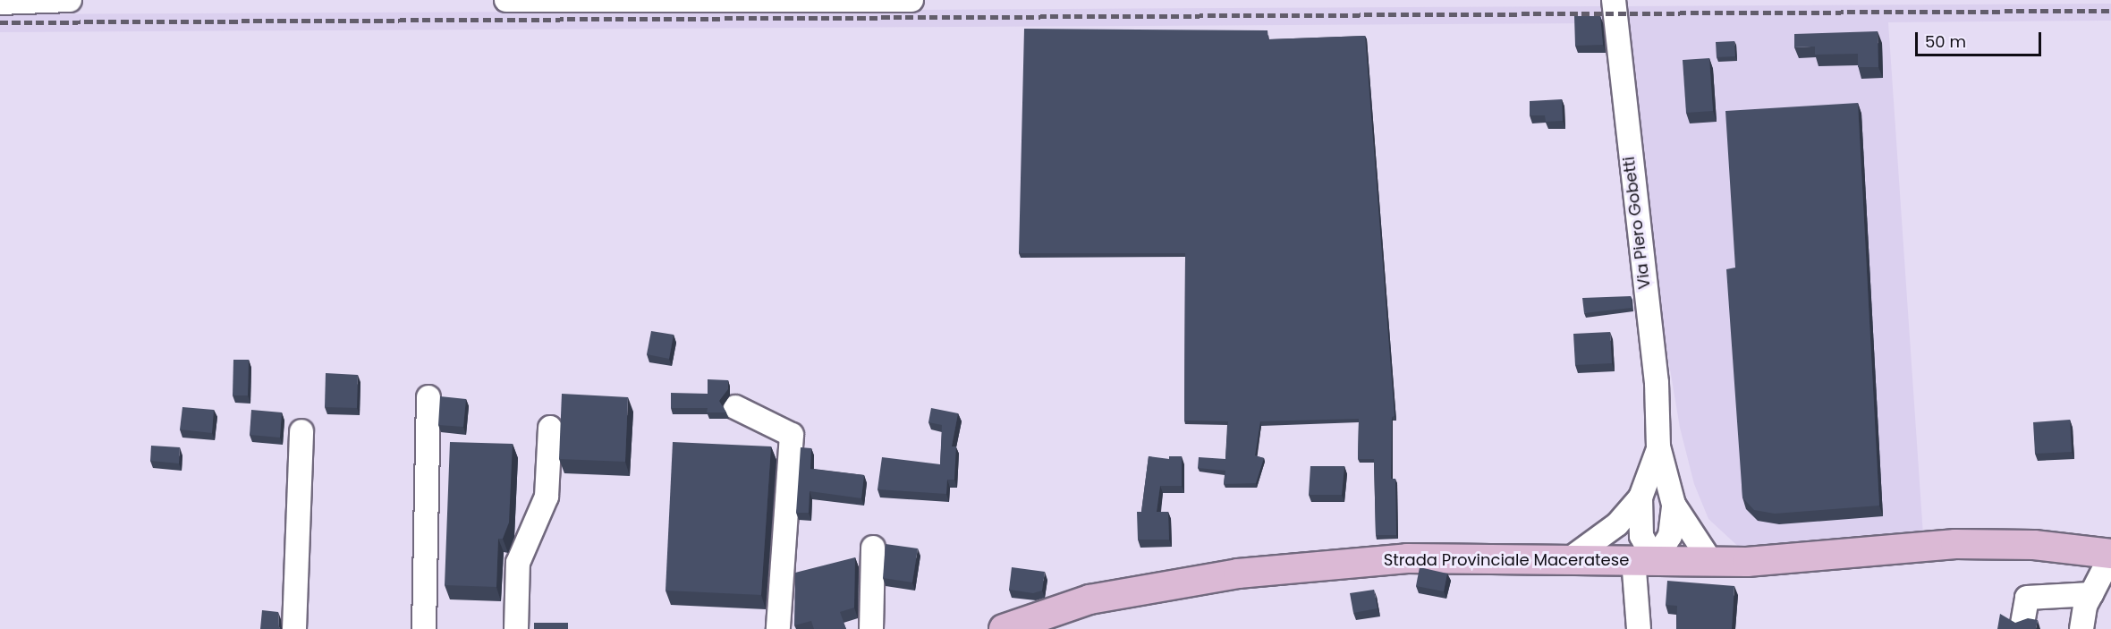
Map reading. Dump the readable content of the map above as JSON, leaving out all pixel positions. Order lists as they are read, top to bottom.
{
  "streets": {
    "main road": ["Strada Provinciale Maceratese"],
    "street": ["Via Piero Gobetti"]
  },
  "scale_bar": "50 m"
}
